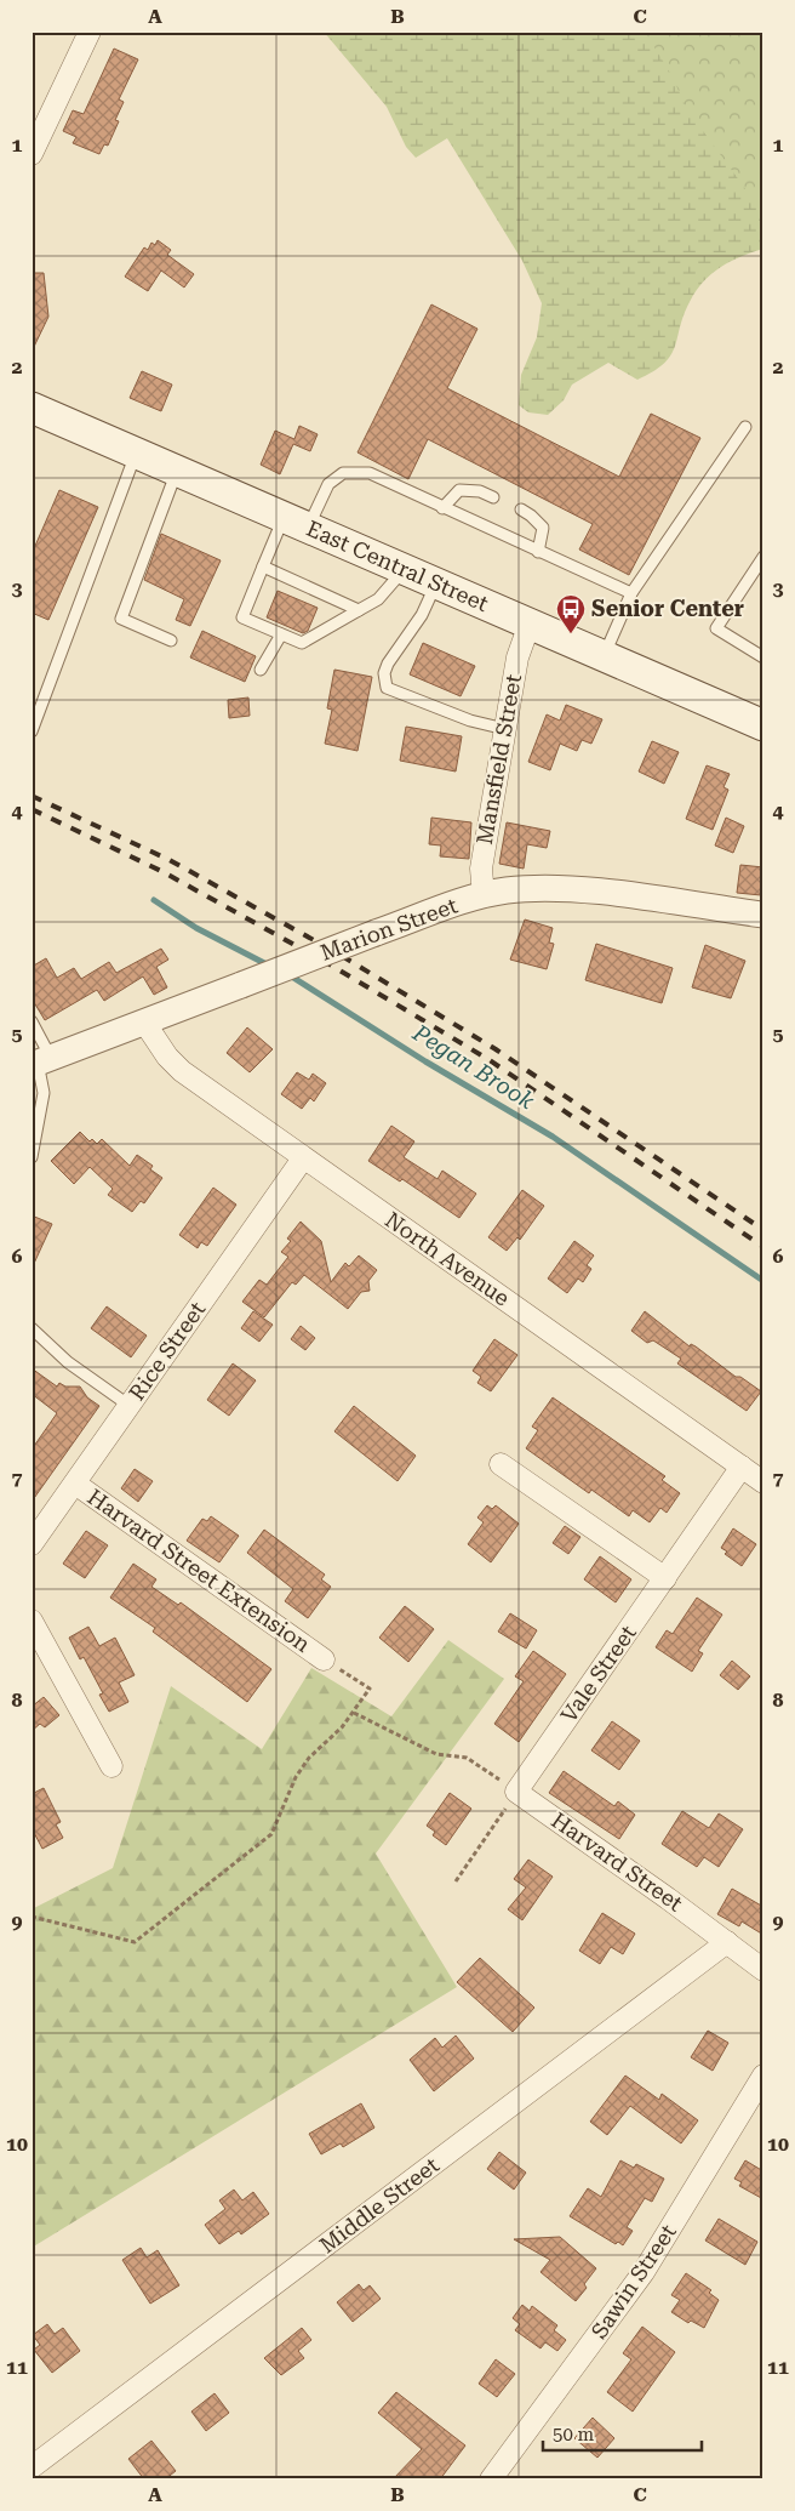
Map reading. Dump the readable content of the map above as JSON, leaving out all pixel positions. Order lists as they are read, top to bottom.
{
  "streets": {
    "main road": ["East Central Street"],
    "street": [
      "Mansfield Street",
      "Marion Street",
      "North Avenue",
      "Rice Street",
      "Harvard Street Extension",
      "Vale Street",
      "Harvard Street",
      "Middle Street",
      "Sawin Street"
    ]
  },
  "crossings": [
    ["East Central Street", "Mansfield Street"],
    ["Mansfield Street", "Marion Street"],
    ["Marion Street", "North Avenue"],
    ["North Avenue", "Rice Street"],
    ["North Avenue", "Vale Street"],
    ["Rice Street", "Harvard Street Extension"],
    ["Vale Street", "Harvard Street"],
    ["Harvard Street", "Middle Street"]
  ],
  "water": ["Pegan Brook"],
  "places": {
    "bus stop": ["Senior Center"]
  },
  "scale_bar": "50 m",
  "grid": {
    "columns": ["A", "B", "C"],
    "rows": [
      "1",
      "2",
      "3",
      "4",
      "5",
      "6",
      "7",
      "8",
      "9",
      "10",
      "11"
    ]
  }
}
